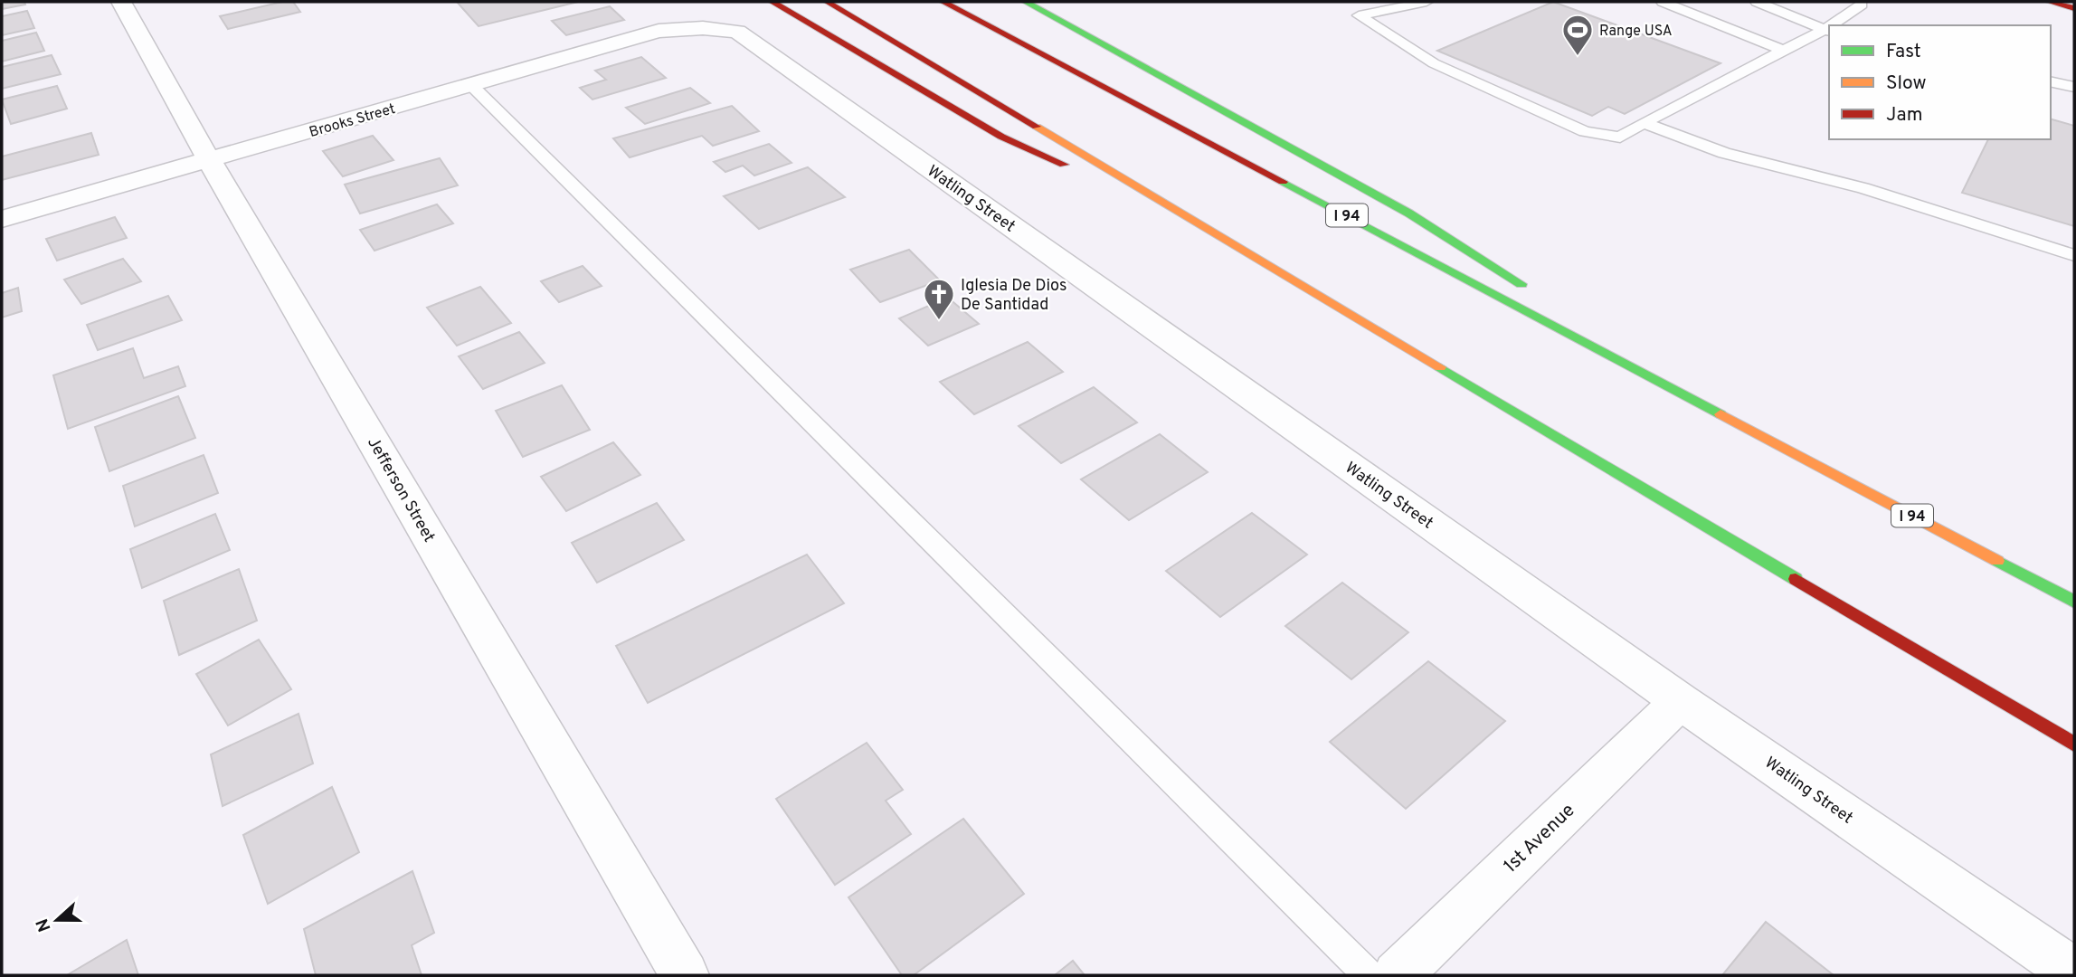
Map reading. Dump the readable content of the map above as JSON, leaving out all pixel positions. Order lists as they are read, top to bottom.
{
  "streets": {
    "main road": ["I 94"],
    "street": [
      "Brooks Street",
      "Watling Street",
      "Jefferson Street",
      "1st Avenue"
    ]
  },
  "crossings": [
    ["Brooks Street", "Watling Street"],
    ["Brooks Street", "Jefferson Street"],
    ["Watling Street", "1st Avenue"]
  ],
  "places": {
    "sports": ["Range USA"],
    "church": ["Iglesia De Dios De Santidad"]
  },
  "legend": ["Fast", "Slow", "Jam"],
  "north": "left"
}
